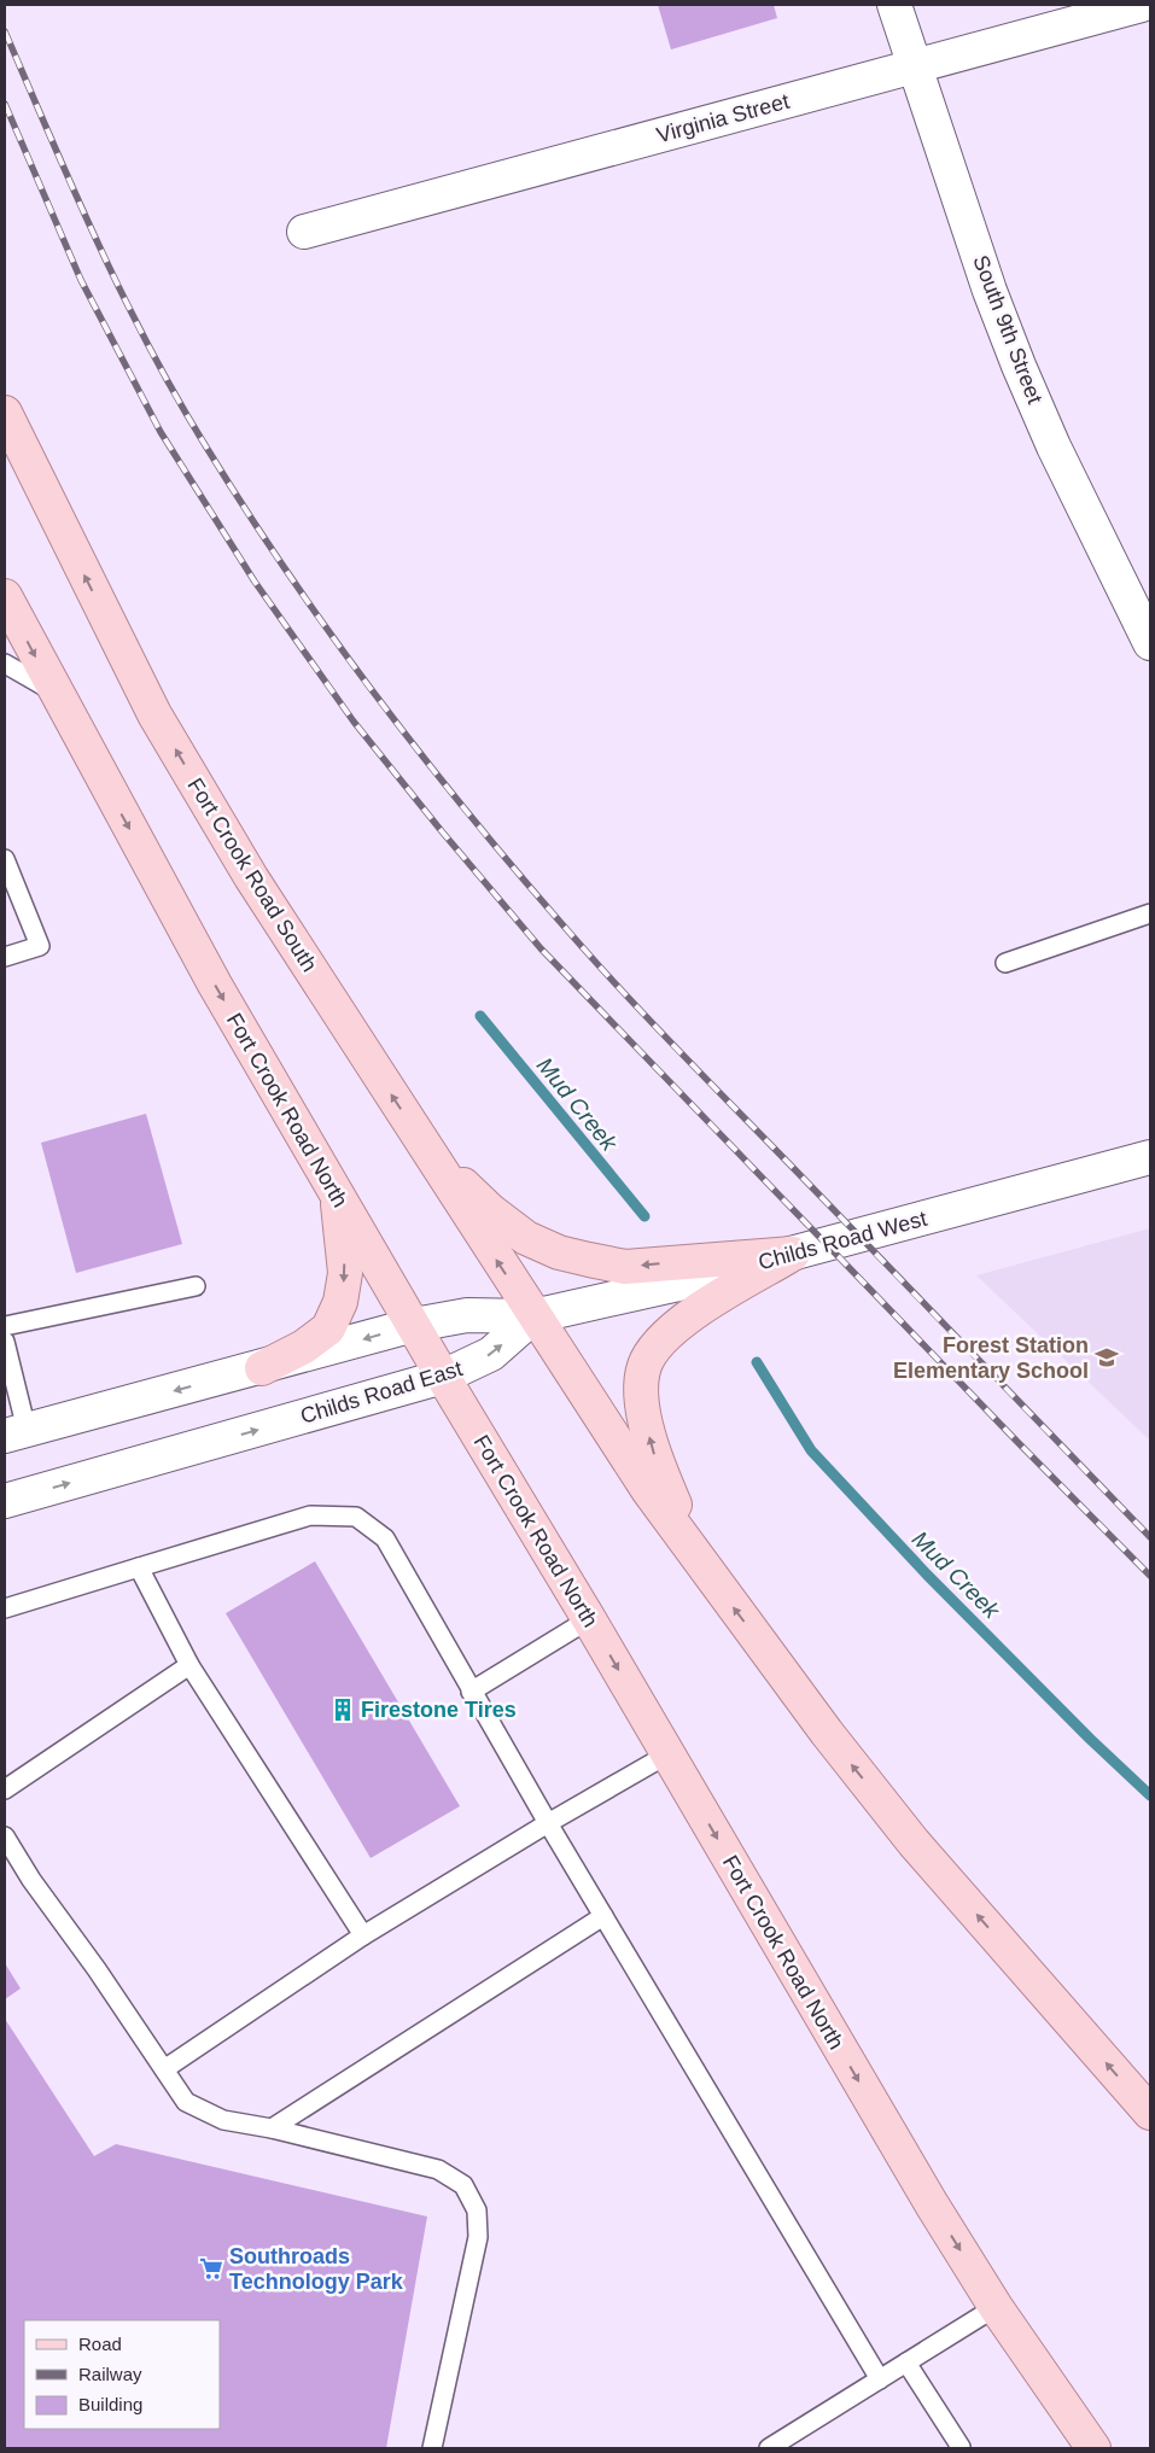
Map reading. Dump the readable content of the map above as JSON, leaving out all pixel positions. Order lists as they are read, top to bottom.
{
  "streets": {
    "main road": ["Fort Crook Road South", "Fort Crook Road North"],
    "street": [
      "Virginia Street",
      "South 9th Street",
      "Childs Road West",
      "Childs Road East"
    ]
  },
  "crossings": [
    ["Virginia Street", "South 9th Street"],
    ["Fort Crook Road South", "Childs Road West"],
    ["Fort Crook Road South", "Childs Road East"],
    ["Fort Crook Road North", "Childs Road East"],
    ["Childs Road West", "Childs Road East"]
  ],
  "one_way": ["Fort Crook Road South"],
  "water": ["Mud Creek"],
  "places": {
    "school or university": ["Forest Station Elementary School"],
    "building": ["Firestone Tires"],
    "supermarket": ["Southroads Technology Park"]
  },
  "legend": ["Road", "Railway", "Building"]
}
